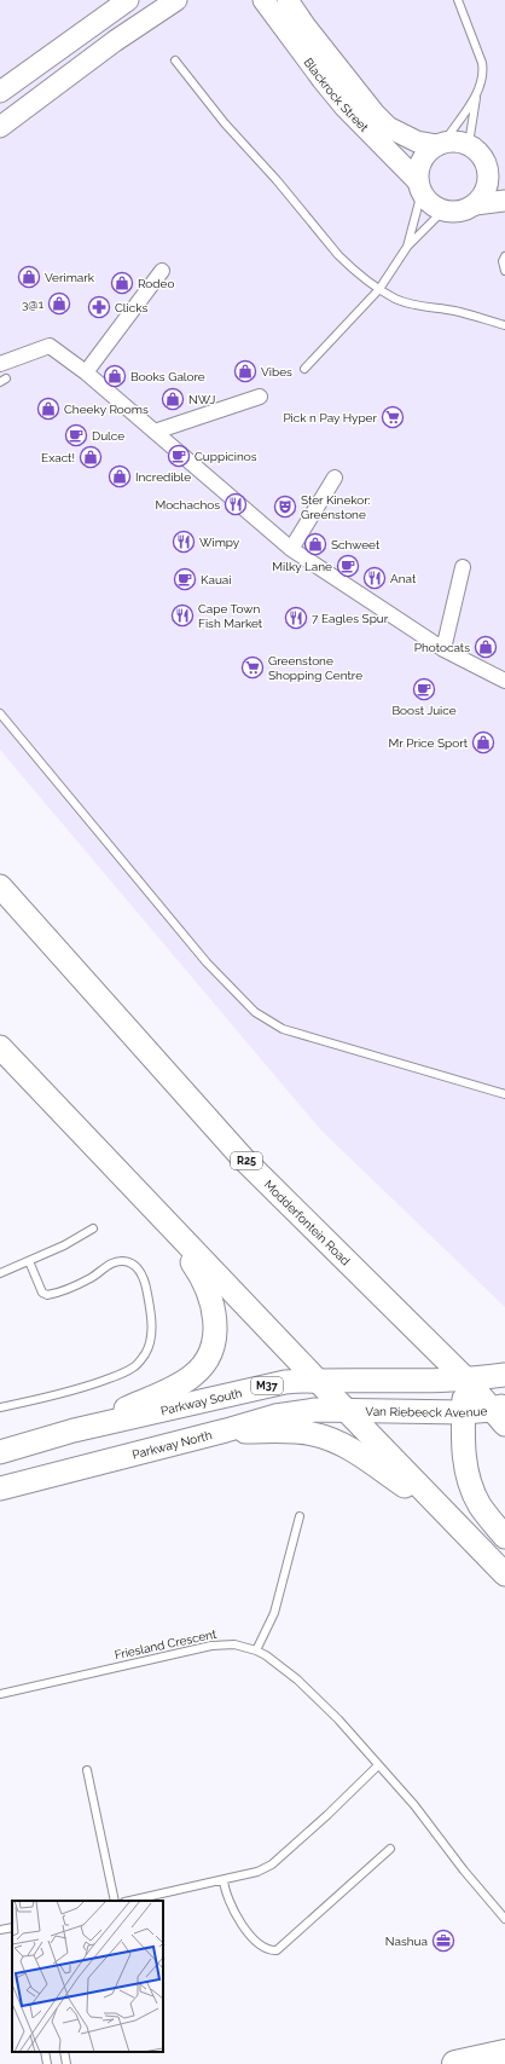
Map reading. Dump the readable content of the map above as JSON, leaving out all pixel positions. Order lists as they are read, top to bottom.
{
  "streets": {
    "main road": [
      "R25",
      "Modderfontein Road",
      "M37",
      "Parkway South",
      "Van Riebeeck Avenue",
      "Parkway North"
    ],
    "street": ["Blackrock Street"],
    "lane": ["Friesland Crescent"]
  },
  "crossings": [
    ["Modderfontein Road", "M37"],
    ["Modderfontein Road", "Parkway South"],
    ["Modderfontein Road", "Van Riebeeck Avenue"],
    ["M37", "Parkway South"],
    ["Van Riebeeck Avenue", "Parkway North"]
  ],
  "places": {
    "shop": [
      "Verimark",
      "Rodeo",
      "3@1",
      "Vibes",
      "Books Galore",
      "NWJ",
      "Cheeky Rooms",
      "Exact!",
      "Incredible",
      "Schweet",
      "Photocats",
      "Mr Price Sport"
    ],
    "pharmacy": ["Clicks"],
    "supermarket": ["Pick n Pay Hyper", "Greenstone Shopping Centre"],
    "cafe": [
      "Dulce",
      "Cuppicinos",
      "Milky Lane",
      "Kauai",
      "Boost Juice"
    ],
    "restaurant": [
      "Mochachos",
      "Wimpy",
      "Anat",
      "Cape Town Fish Market",
      "7 Eagles Spur"
    ],
    "theatre": ["Ster Kinekor: Greenstone"],
    "office": ["Nashua"]
  }
}
